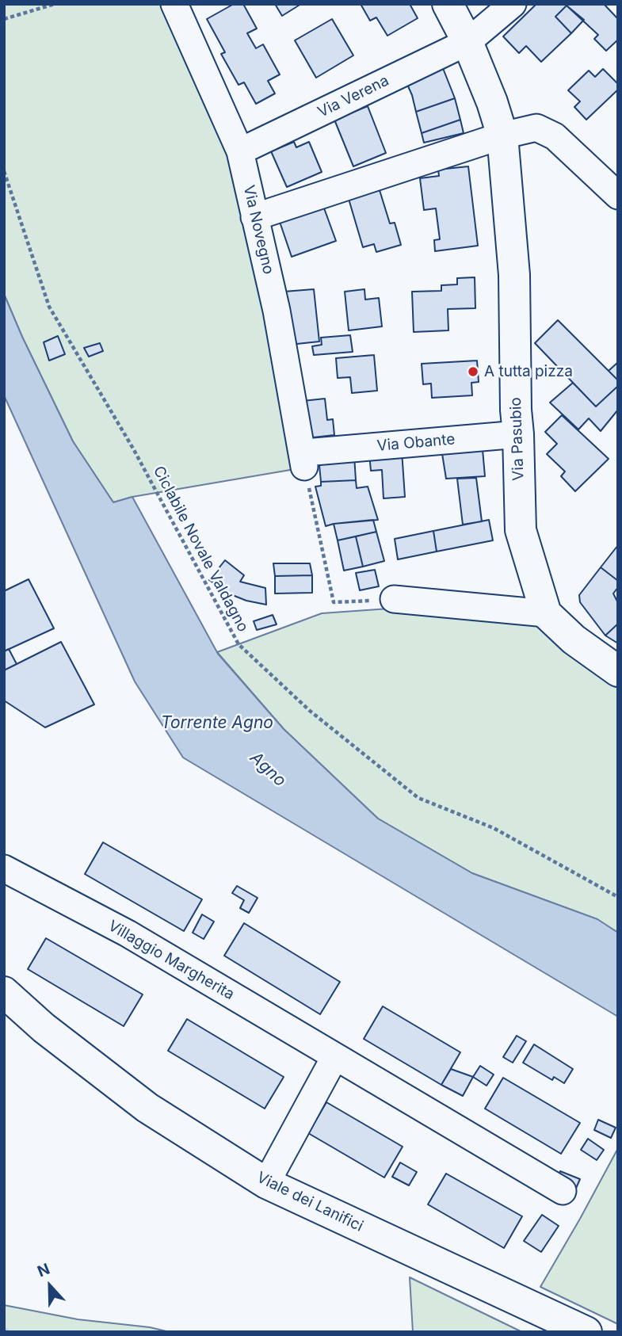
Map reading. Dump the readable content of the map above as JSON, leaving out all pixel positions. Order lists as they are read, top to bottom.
{
  "streets": {
    "main road": ["Via Pasubio", "Viale dei Lanifici"],
    "street": [
      "Via Verena",
      "Via Novegno",
      "Via Obante",
      "Villaggio Margherita"
    ],
    "path": ["Ciclabile Novale Valdagno"]
  },
  "crossings": [
    ["Via Verena", "Via Novegno"],
    ["Via Verena", "Via Pasubio"],
    ["Via Novegno", "Via Obante"],
    ["Via Pasubio", "Via Obante"]
  ],
  "water": ["Torrente Agno", "Agno"],
  "places": ["A tutta pizza"],
  "north": "top"
}
